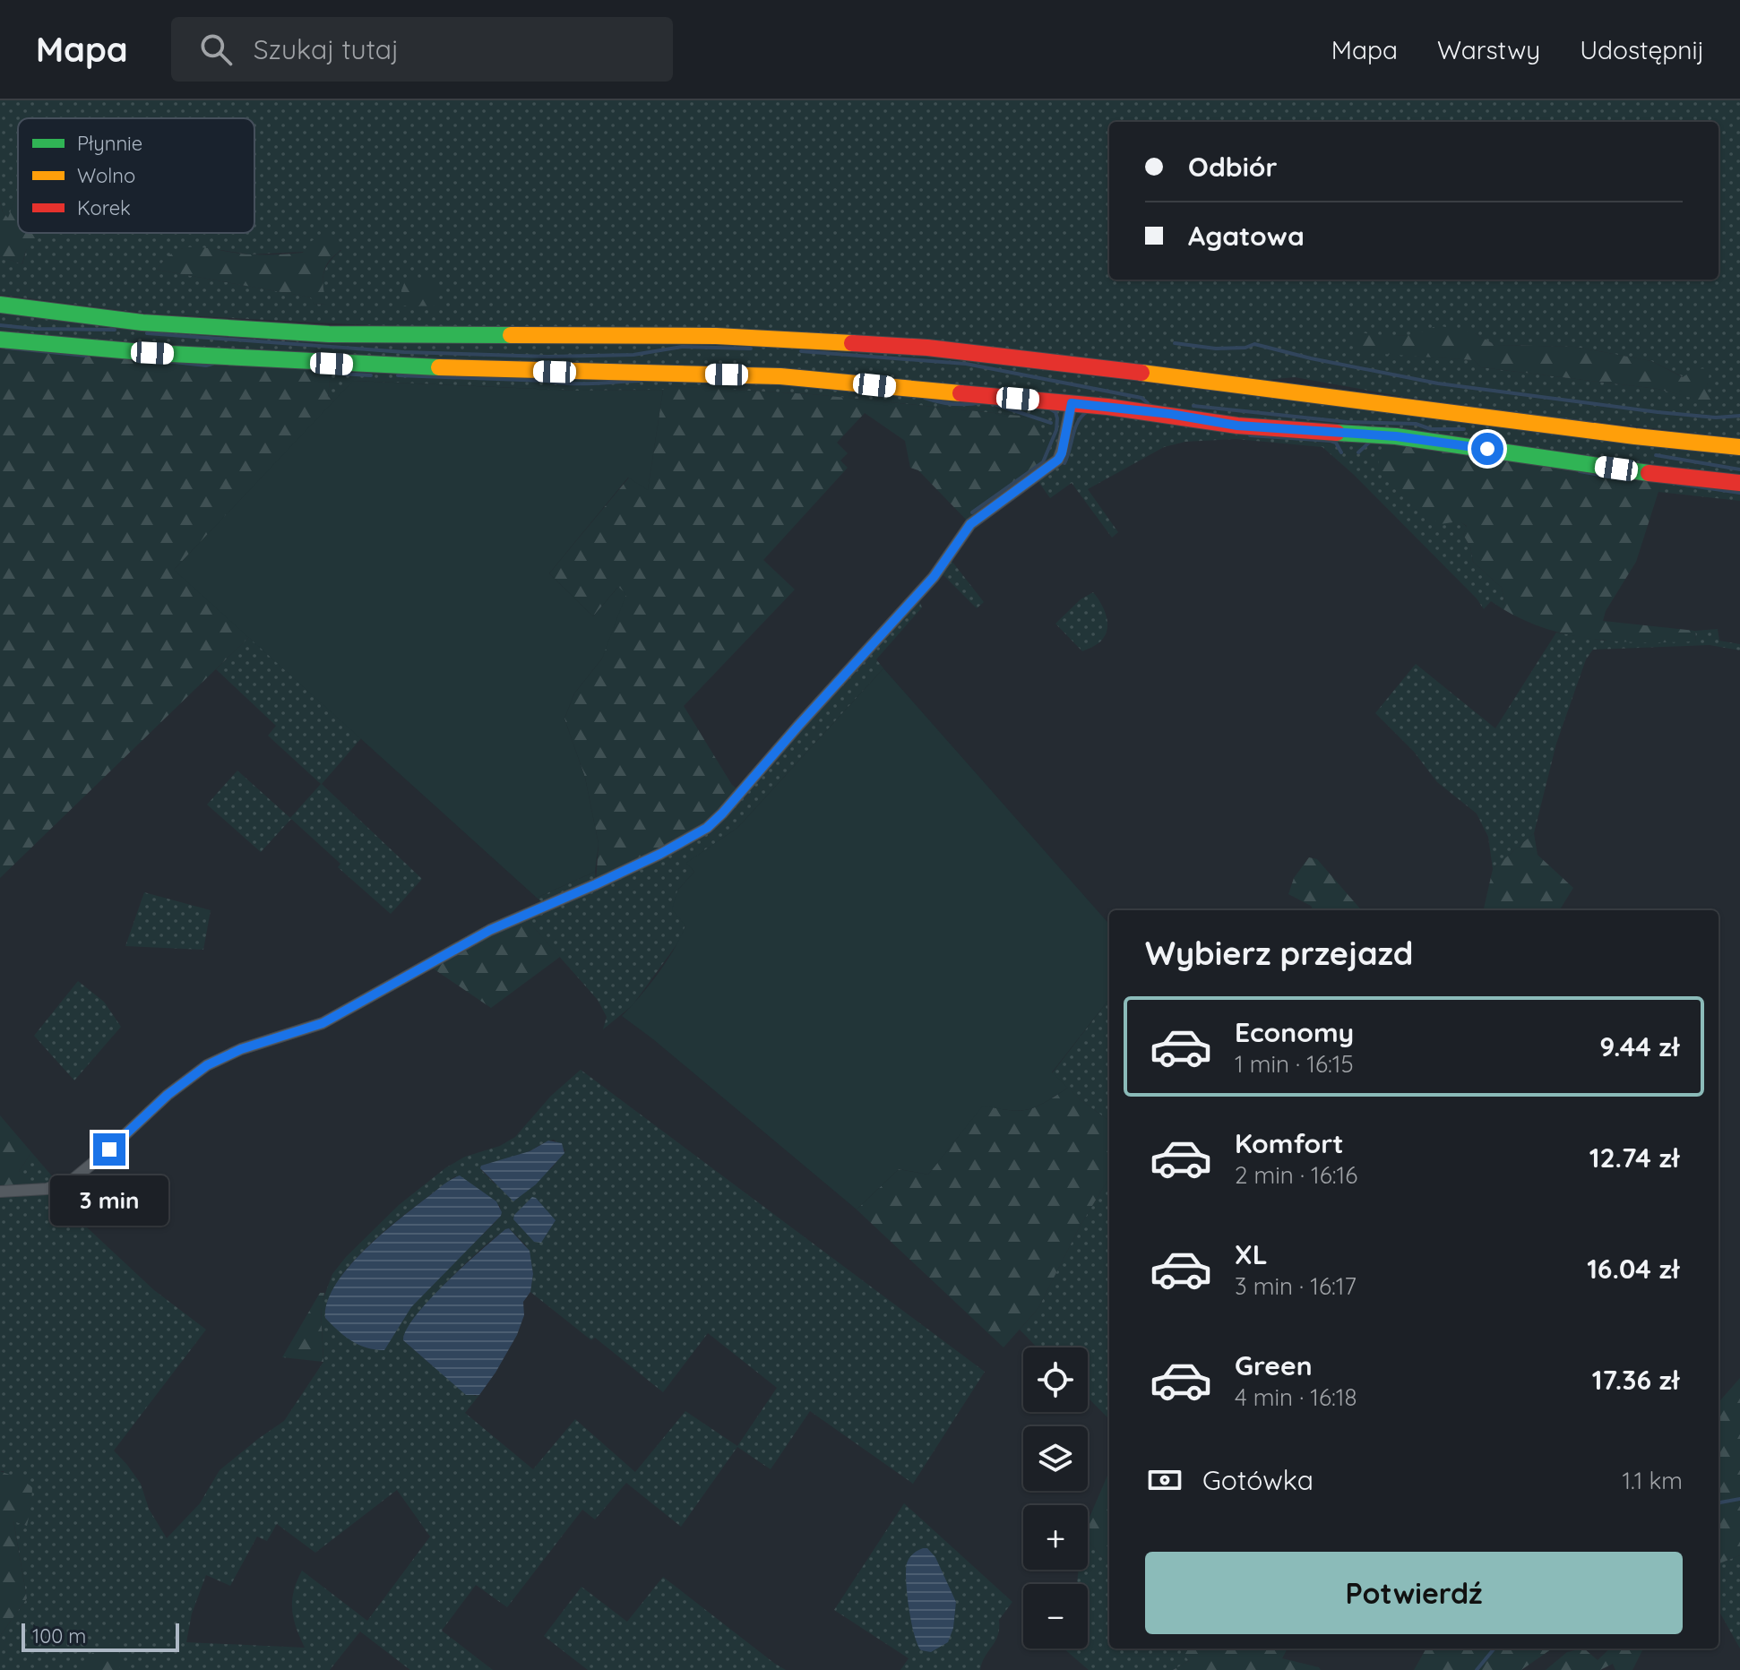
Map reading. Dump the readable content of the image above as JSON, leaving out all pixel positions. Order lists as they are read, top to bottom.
{
  "legend": ["Płynnie", "Wolno", "Korek"],
  "scale_bar": "100 m",
  "page": {
    "header": "Mapa",
    "search": "Szukaj tutaj",
    "nav": ["Mapa", "Warstwy", "Udostępnij"],
    "banner": ["Odbiór", "Agatowa"],
    "heading": "Wybierz przejazd",
    "list": [
      {
        "name": "Economy",
        "note": "1 min · 16:15",
        "value": "9.44 zł"
      },
      {
        "name": "Komfort",
        "note": "2 min · 16:16",
        "value": "12.74 zł"
      },
      {
        "name": "XL",
        "note": "3 min · 16:17",
        "value": "16.04 zł"
      },
      {
        "name": "Green",
        "note": "4 min · 16:18",
        "value": "17.36 zł"
      }
    ],
    "bubble": "3 min",
    "map_buttons": ["+", "−"],
    "pay": ["Gotówka", "1.1 km"],
    "buttons": "Potwierdź",
    "scale": "100 m"
  }
}
